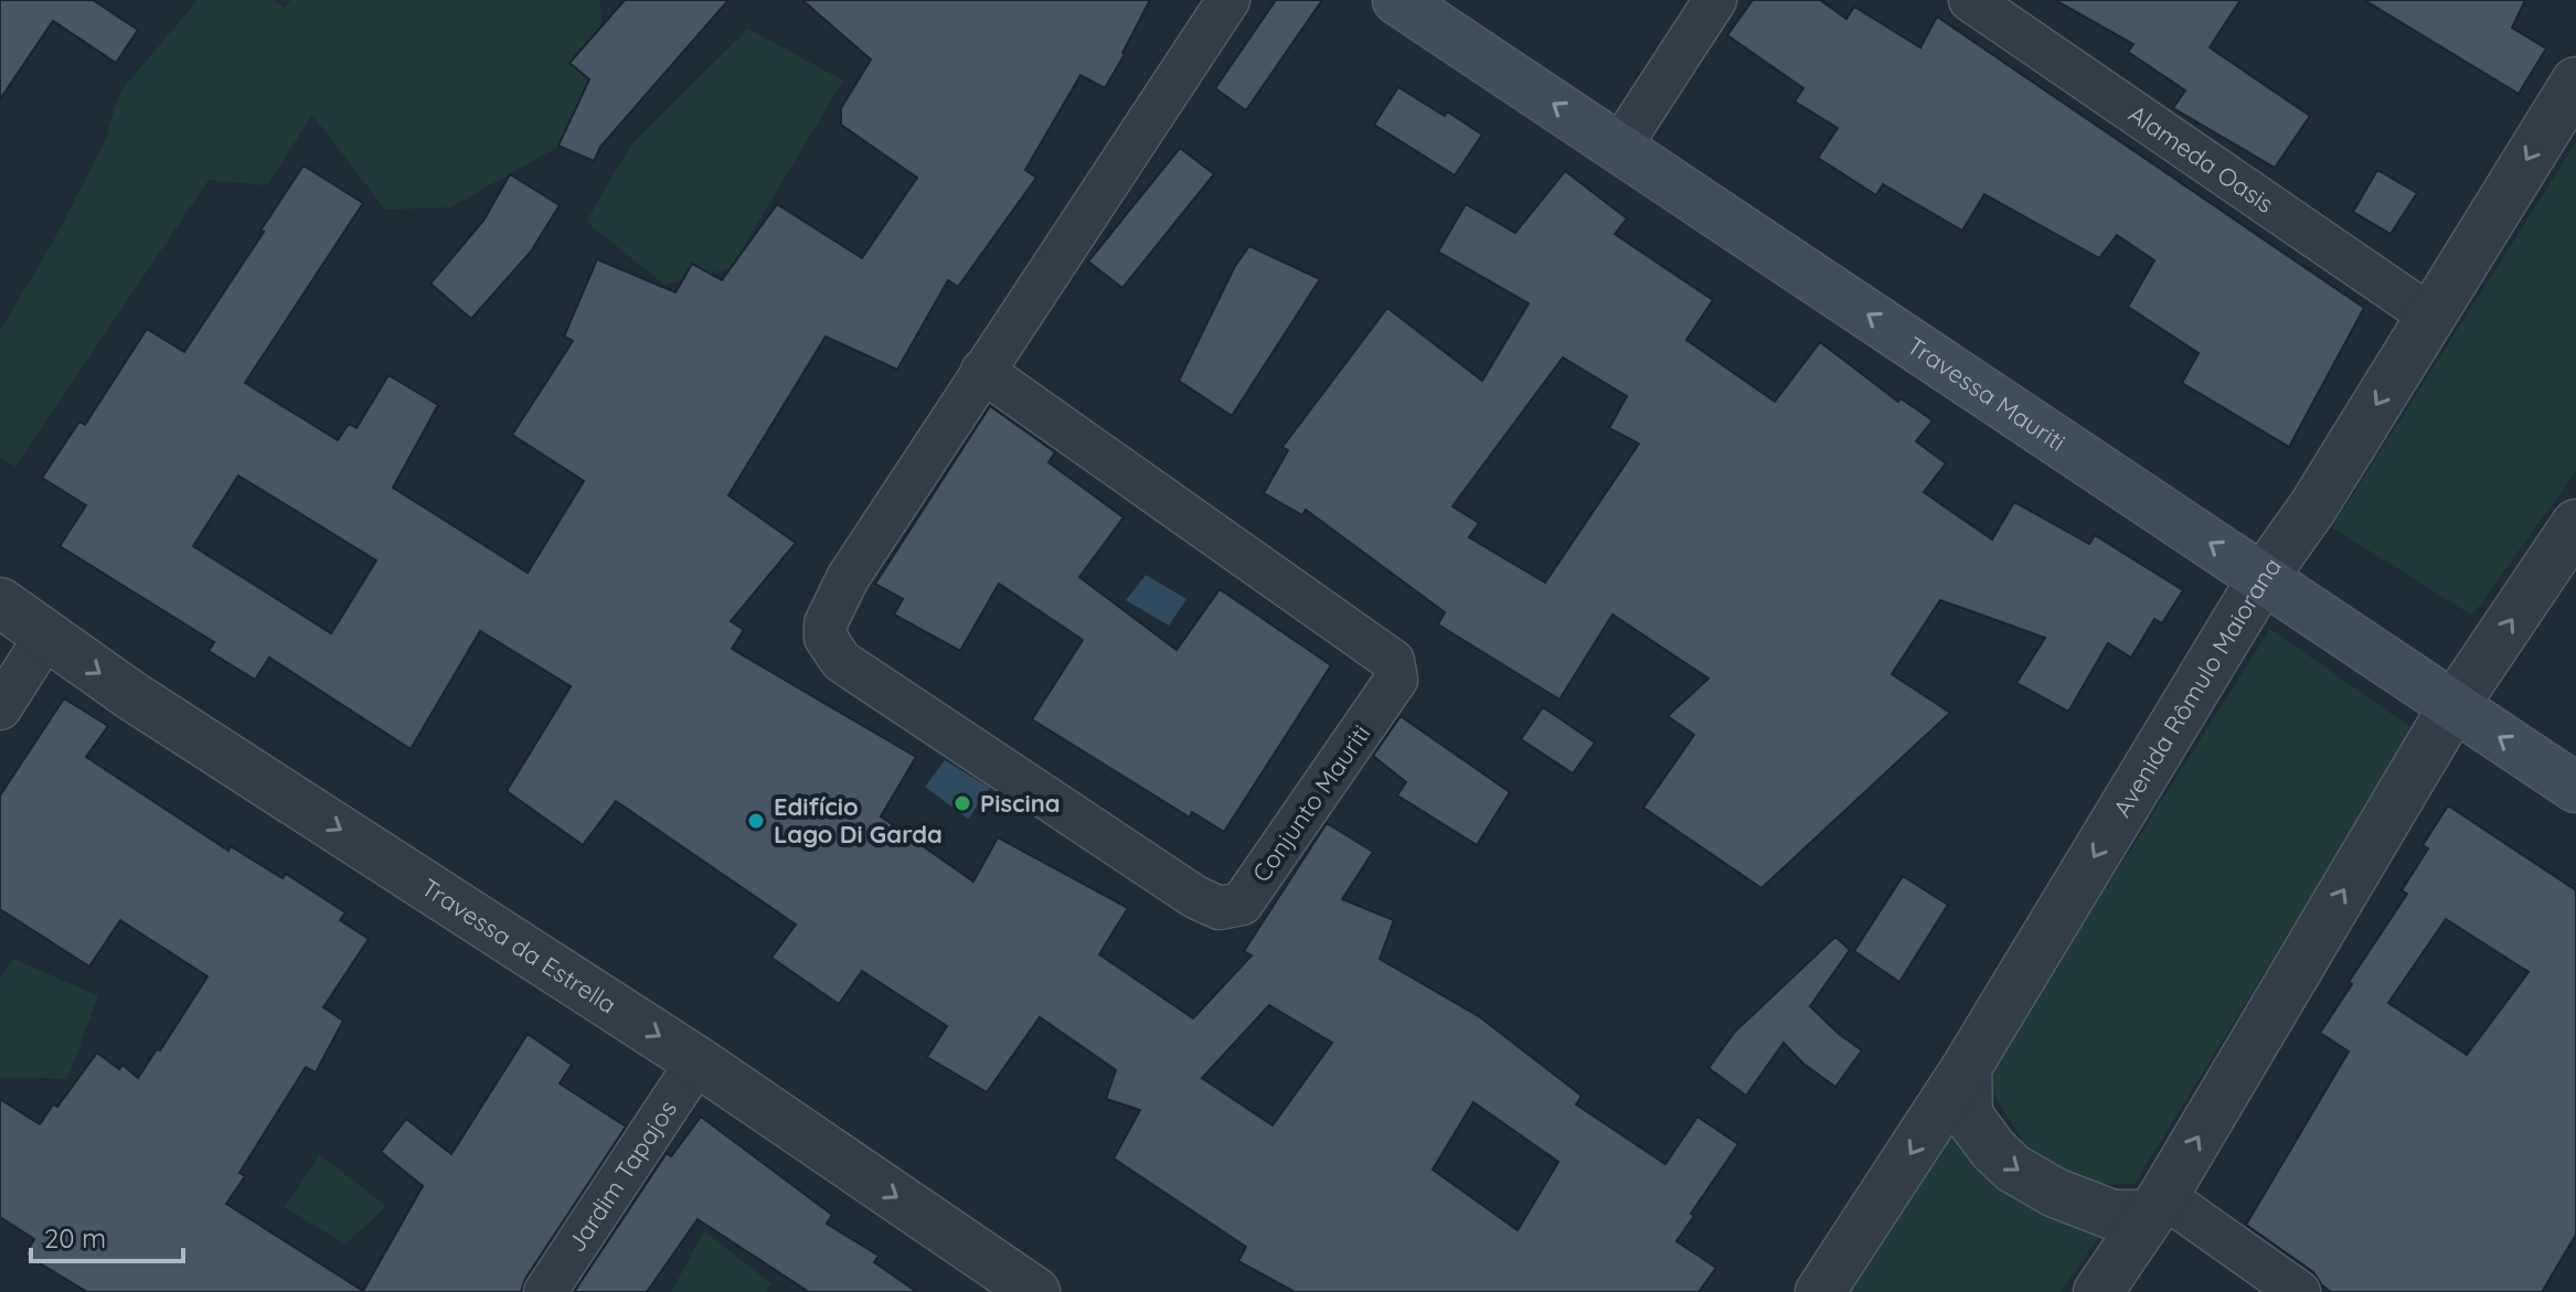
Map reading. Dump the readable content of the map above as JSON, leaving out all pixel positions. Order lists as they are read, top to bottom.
{
  "streets": {
    "main road": ["Travessa Mauriti"],
    "street": [
      "Alameda Oasis",
      "Avenida Rômulo Maiorana",
      "Conjunto Mauriti",
      "Travessa da Estrella",
      "Jardim Tapajos"
    ]
  },
  "crossings": [
    ["Alameda Oasis", "Avenida Rômulo Maiorana"],
    ["Travessa Mauriti", "Avenida Rômulo Maiorana"],
    ["Travessa da Estrella", "Jardim Tapajos"]
  ],
  "one_way": ["Travessa Mauriti", "Travessa da Estrella"],
  "places": ["Piscina", "Edifício Lago Di Garda"],
  "scale_bar": "20 m"
}
